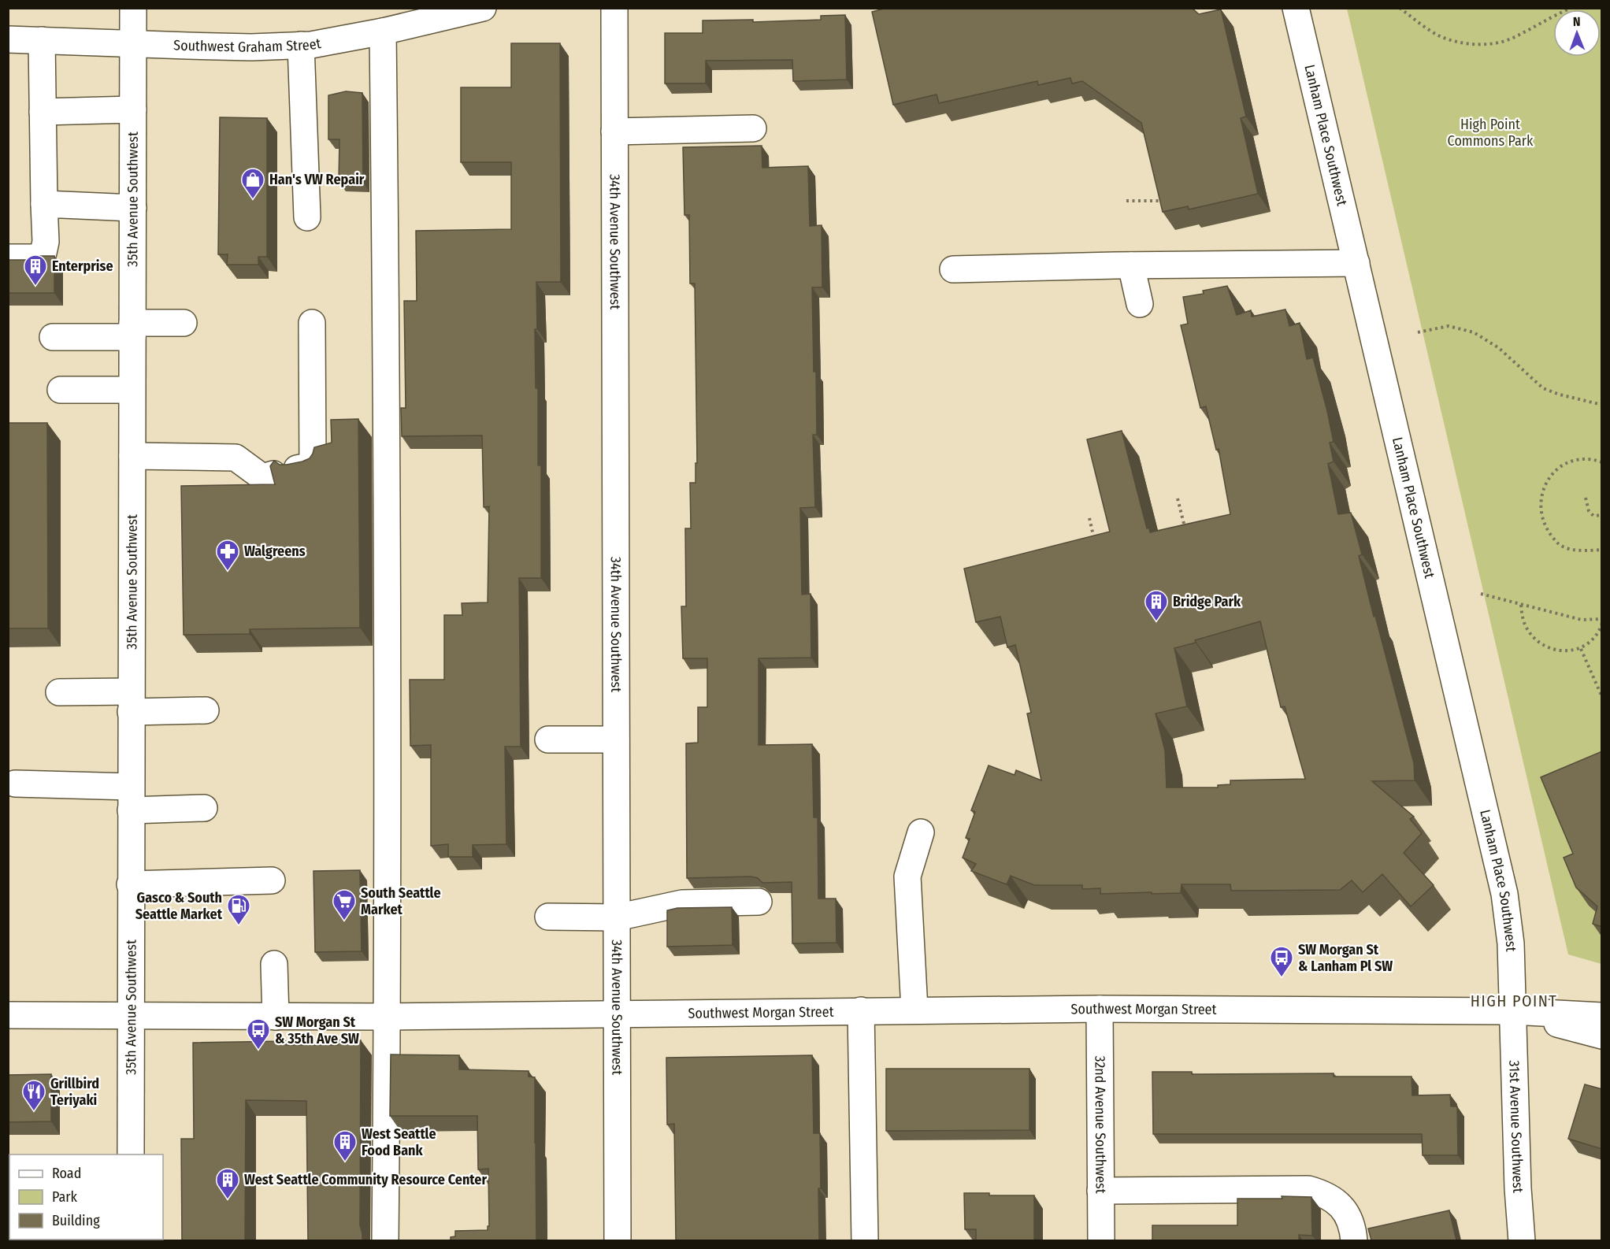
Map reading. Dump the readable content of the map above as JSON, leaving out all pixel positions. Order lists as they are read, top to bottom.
{
  "streets": {
    "street": [
      "Southwest Graham Street",
      "Lanham Place Southwest",
      "35th Avenue Southwest",
      "34th Avenue Southwest",
      "Southwest Morgan Street",
      "32nd Avenue Southwest",
      "31st Avenue Southwest"
    ]
  },
  "crossings": [
    ["Southwest Graham Street", "35th Avenue Southwest"],
    ["Lanham Place Southwest", "Southwest Morgan Street"],
    ["Lanham Place Southwest", "31st Avenue Southwest"],
    ["35th Avenue Southwest", "Southwest Morgan Street"],
    ["34th Avenue Southwest", "Southwest Morgan Street"],
    ["Southwest Morgan Street", "32nd Avenue Southwest"],
    ["Southwest Morgan Street", "31st Avenue Southwest"]
  ],
  "districts": ["HIGH POINT"],
  "parks": ["High Point Commons Park"],
  "places": {
    "shop": ["Han's VW Repair"],
    "building": [
      "Enterprise",
      "Bridge Park",
      "West Seattle Food Bank",
      "West Seattle Community Resource Center"
    ],
    "pharmacy": ["Walgreens"],
    "supermarket": ["South Seattle Market"],
    "fuel station": ["Gasco & South Seattle Market"],
    "bus stop": ["SW Morgan St & Lanham Pl SW", "SW Morgan St & 35th Ave SW"],
    "restaurant": ["Grillbird Teriyaki"]
  },
  "legend": ["Road", "Park", "Building"],
  "north": "top"
}
